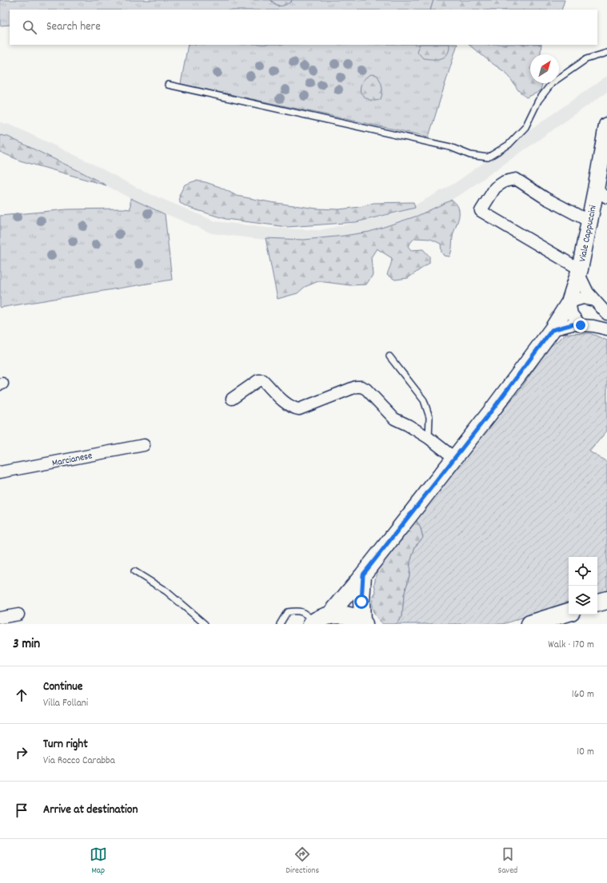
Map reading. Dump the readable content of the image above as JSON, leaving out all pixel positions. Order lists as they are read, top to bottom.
{
  "streets": {
    "street": ["Viale Cappuccini", "Marcianese"]
  },
  "north": "top right",
  "page": {
    "search": "Search here",
    "heading": ["3 min", "Walk · 170 m"],
    "list": [
      ["Continue", "Villa Follani", "160 m"],
      ["Turn right", "Via Rocco Carabba", "10 m"],
      "Arrive at destination"
    ],
    "nav": ["Map", "Directions", "Saved"]
  }
}
